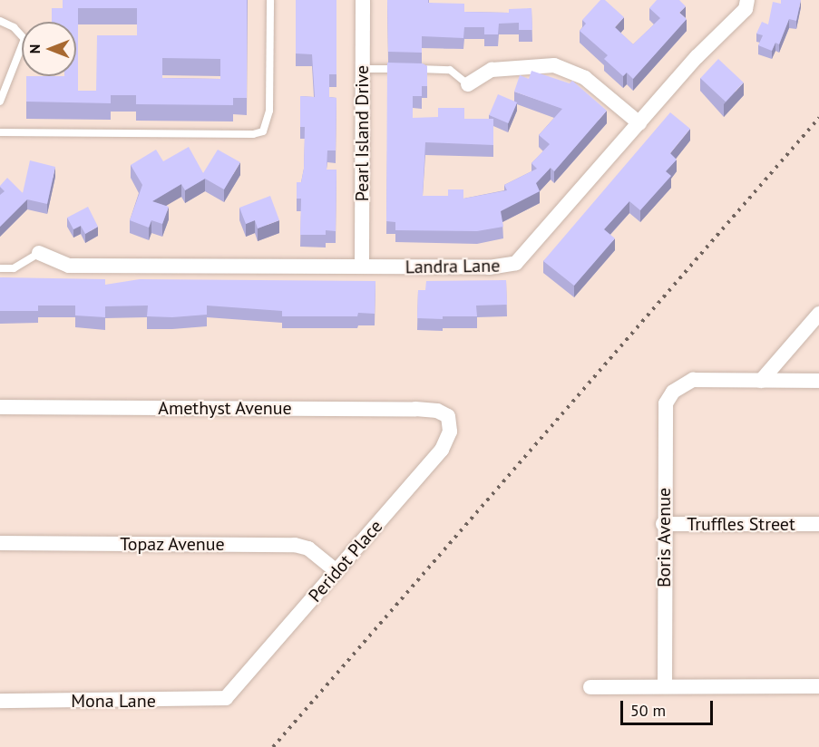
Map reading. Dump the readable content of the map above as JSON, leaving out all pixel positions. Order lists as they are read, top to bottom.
{
  "streets": {
    "street": [
      "Pearl Island Drive",
      "Landra Lane",
      "Amethyst Avenue",
      "Truffles Street",
      "Boris Avenue",
      "Topaz Avenue",
      "Peridot Place",
      "Mona Lane"
    ]
  },
  "crossings": [
    ["Pearl Island Drive", "Landra Lane"],
    ["Amethyst Avenue", "Peridot Place"],
    ["Truffles Street", "Boris Avenue"],
    ["Topaz Avenue", "Peridot Place"],
    ["Peridot Place", "Mona Lane"]
  ],
  "scale_bar": "50 m",
  "north": "left"
}
